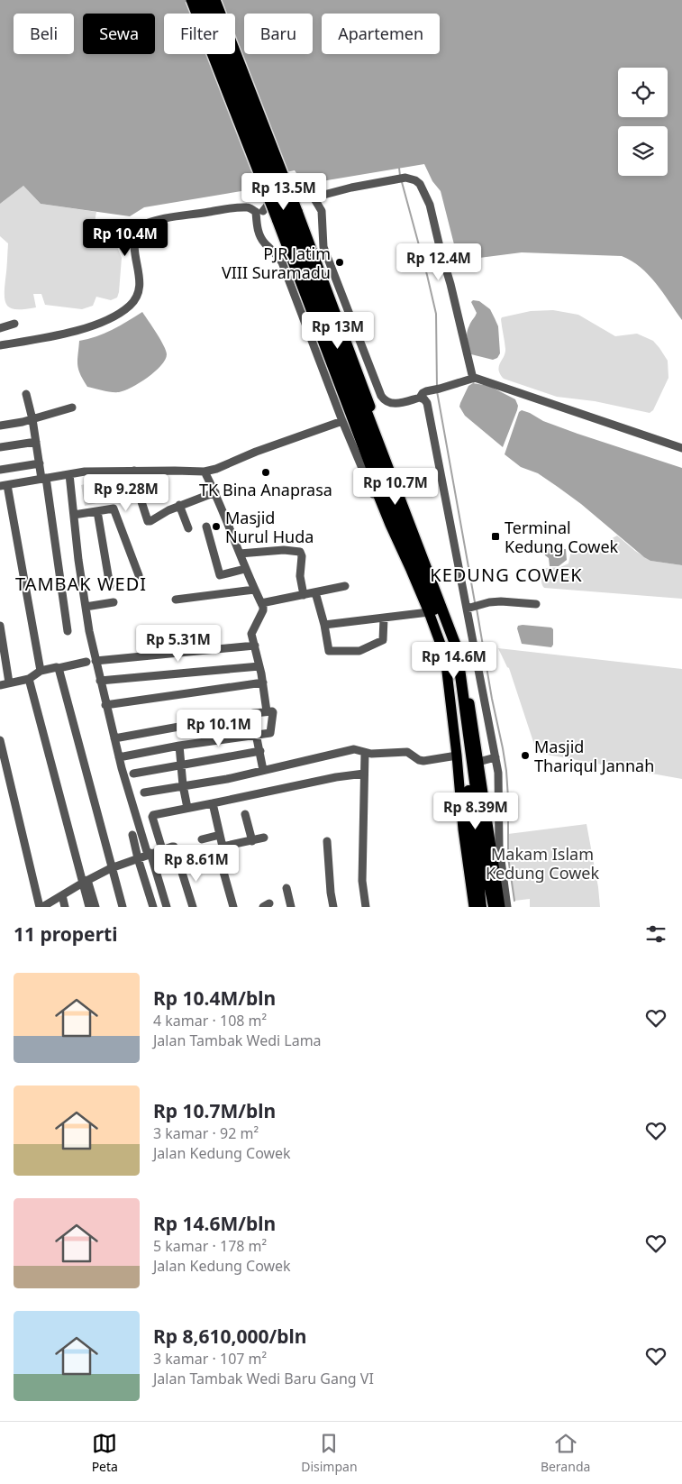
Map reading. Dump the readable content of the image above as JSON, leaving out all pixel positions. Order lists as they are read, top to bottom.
{
  "districts": ["KEDUNG COWEK", "TAMBAK WEDI"],
  "parks": ["Makam Islam Kedung Cowek"],
  "places": {
    "other": [
      "PJR Jatim VIII Suramadu",
      "TK Bina Anaprasa",
      "Masjid Nurul Huda",
      "Masjid Thariqul Jannah"
    ],
    "transit": ["Terminal Kedung Cowek"]
  },
  "page": {
    "chip": [
      "Beli",
      "Sewa",
      "Filter",
      "Baru",
      "Apartemen"
    ],
    "price": [
      "Rp 13.5M",
      "Rp 10.4M",
      "Rp 12.4M",
      "Rp 13M",
      "Rp 10.7M",
      "Rp 9.28M",
      "Rp 5.31M",
      "Rp 14.6M",
      "Rp 10.1M",
      "Rp 8.39M",
      "Rp 8.61M"
    ],
    "heading": "11 properti",
    "list": [
      {
        "name": "Rp 10.4M/bln",
        "note": "4 kamar · 108 m² · Jalan Tambak Wedi Lama"
      },
      {
        "name": "Rp 10.7M/bln",
        "note": "3 kamar · 92 m² · Jalan Kedung Cowek"
      },
      {
        "name": "Rp 14.6M/bln",
        "note": "5 kamar · 178 m² · Jalan Kedung Cowek"
      },
      {
        "name": "Rp 8,610,000/bln",
        "note": "3 kamar · 107 m² · Jalan Tambak Wedi Baru Gang VI"
      }
    ],
    "tabs": ["Peta", "Disimpan", "Beranda"]
  }
}
